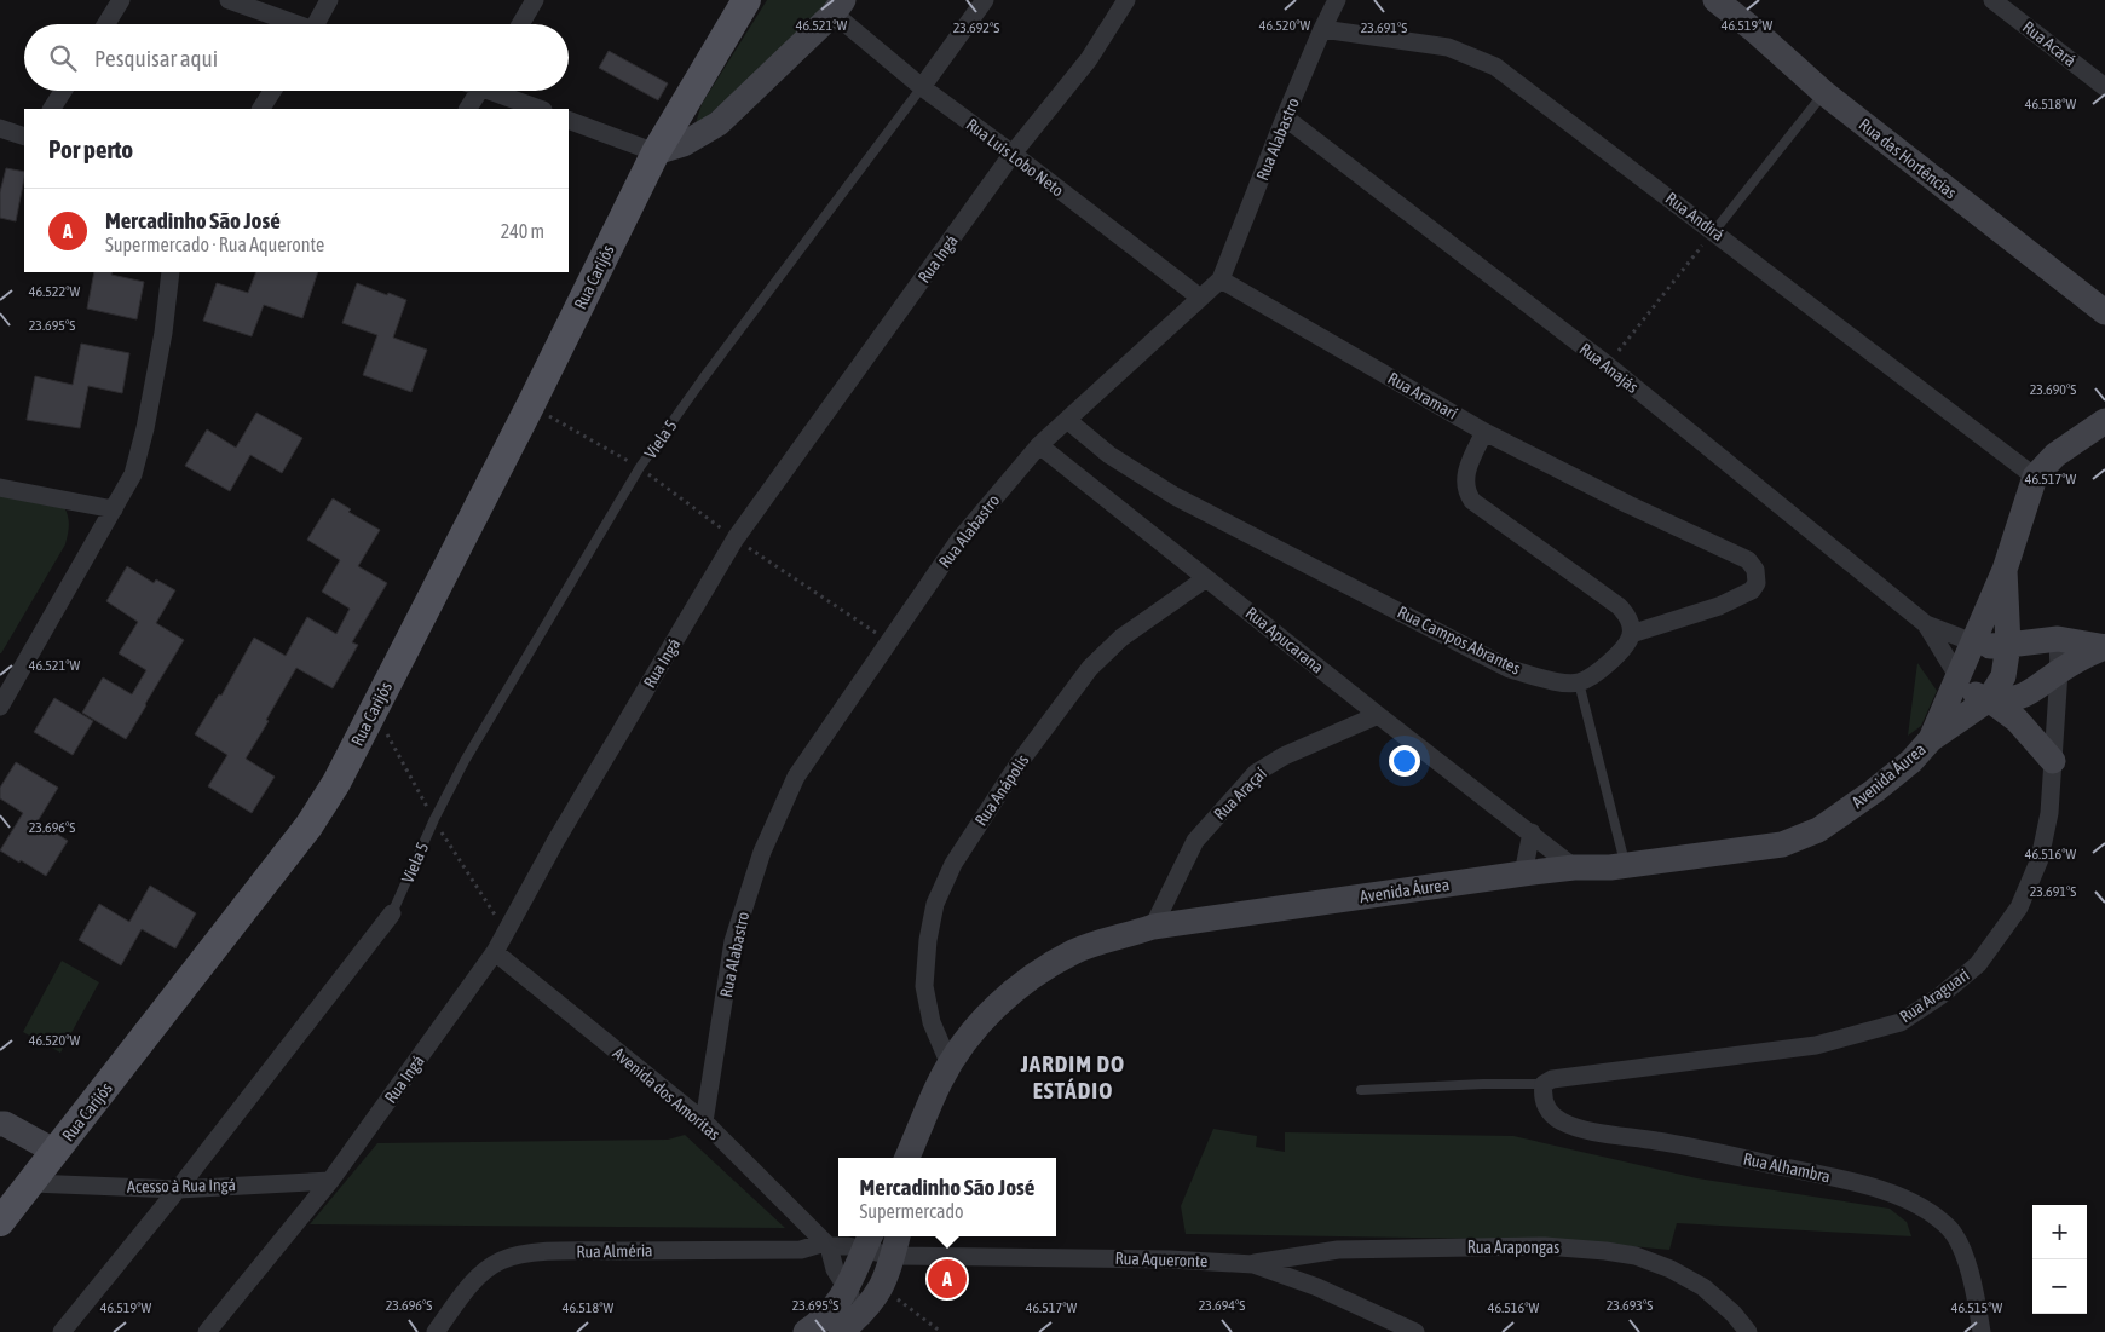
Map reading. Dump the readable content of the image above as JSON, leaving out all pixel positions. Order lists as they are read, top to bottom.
{
  "streets": {
    "main road": ["Rua Carijós"],
    "street": [
      "Rua Acará",
      "Rua Alabastro",
      "Rua Luis Lobo Neto",
      "Rua das Hortências",
      "Rua Andirá",
      "Rua Ingá",
      "Rua Anajás",
      "Rua Aramarí",
      "Viela 5",
      "Rua Apucarana",
      "Rua Campos Abrantes",
      "Avenida Áurea",
      "Rua Anápolis",
      "Rua Araçaí",
      "Rua Araguari",
      "Avenida dos Amoritas",
      "Rua Alhambra",
      "Acesso à Rua Ingá",
      "Rua Arapongas",
      "Rua Alméria",
      "Rua Aqueronte"
    ]
  },
  "crossings": [
    ["Rua Alabastro", "Rua Luis Lobo Neto"],
    ["Rua Alabastro", "Rua Andirá"],
    ["Rua Alabastro", "Rua Anajás"],
    ["Rua Alabastro", "Rua Aramarí"],
    ["Rua Alabastro", "Rua Apucarana"],
    ["Rua Alabastro", "Rua Campos Abrantes"],
    ["Rua Alabastro", "Avenida dos Amoritas"],
    ["Rua Luis Lobo Neto", "Rua Ingá"],
    ["Rua Luis Lobo Neto", "Viela 5"],
    ["Rua Ingá", "Avenida dos Amoritas"],
    ["Rua Ingá", "Acesso à Rua Ingá"],
    ["Rua Carijós", "Acesso à Rua Ingá"],
    ["Rua Anajás", "Avenida Áurea"],
    ["Rua Apucarana", "Avenida Áurea"],
    ["Rua Apucarana", "Rua Anápolis"],
    ["Rua Apucarana", "Rua Araçaí"],
    ["Avenida Áurea", "Rua Anápolis"],
    ["Avenida Áurea", "Rua Araçaí"],
    ["Rua Araguari", "Rua Alhambra"],
    ["Avenida dos Amoritas", "Rua Alméria"],
    ["Rua Arapongas", "Rua Aqueronte"]
  ],
  "districts": ["JARDIM DO ESTÁDIO"],
  "page": {
    "search": "Pesquisar aqui",
    "heading": "Por perto",
    "list": [
      {
        "mark": "A",
        "name": "Mercadinho São José",
        "note": "Supermercado · Rua Aqueronte",
        "value": "240 m"
      }
    ],
    "popup": ["Mercadinho São José", "Supermercado"],
    "map_buttons": ["+", "−"],
    "pins": "A"
  },
  "coordinates": [
    "46.521°W",
    "46.520°W",
    "46.519°W",
    "23.692°S",
    "23.691°S",
    "46.518°W",
    "46.522°W",
    "23.695°S",
    "23.690°S",
    "46.517°W",
    "23.696°S",
    "46.516°W",
    "23.694°S",
    "23.693°S",
    "46.515°W"
  ]
}
